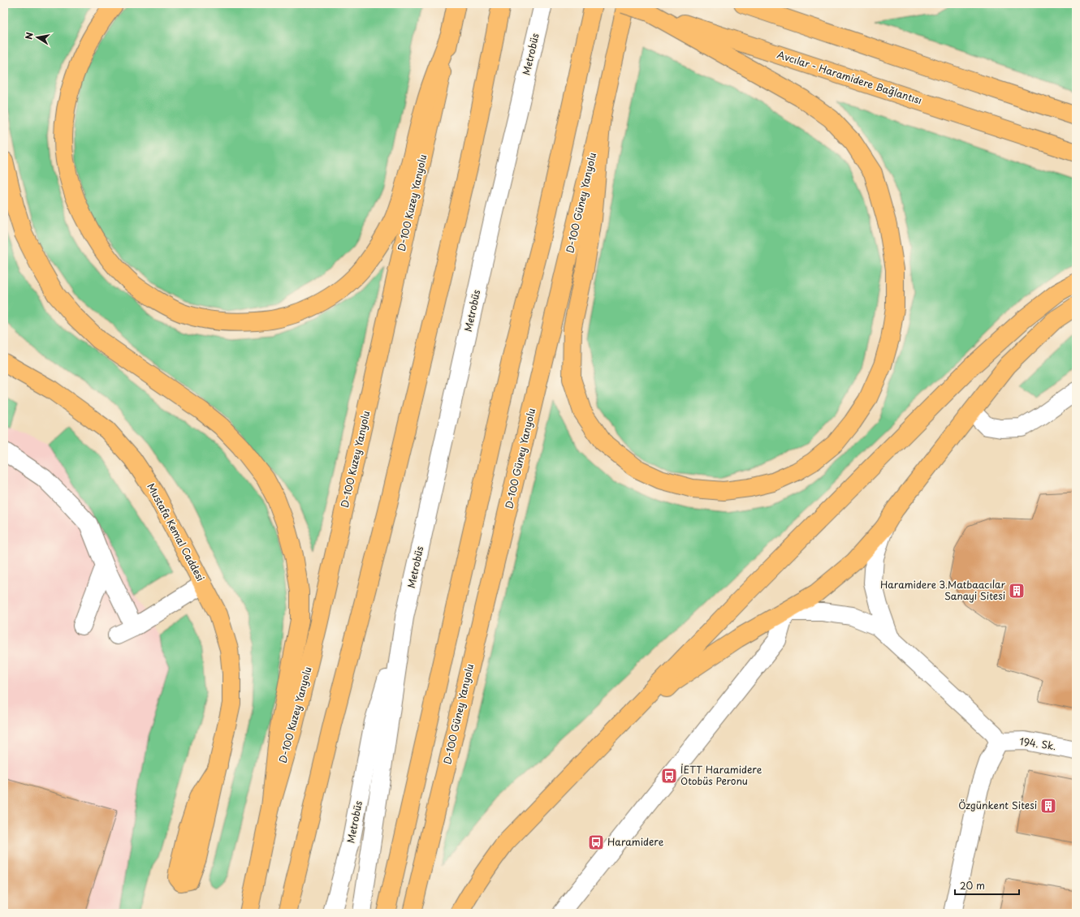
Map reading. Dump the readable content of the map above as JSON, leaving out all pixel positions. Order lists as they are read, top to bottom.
{
  "streets": {
    "main road": [
      "Avcılar - Haramidere Bağlantısı",
      "D-100 Kuzey Yanyolu",
      "D-100 Güney Yanyolu",
      "Mustafa Kemal Caddesi"
    ],
    "street": ["Metrobüs", "194. Sk."]
  },
  "places": {
    "building": ["Haramidere 3.Matbaacılar Sanayi Sitesi", "Özgünkent Sitesi"],
    "bus stop": ["İETT Haramidere Otobüs Peronu", "Haramidere"]
  },
  "scale_bar": "20 m",
  "north": "left"
}
